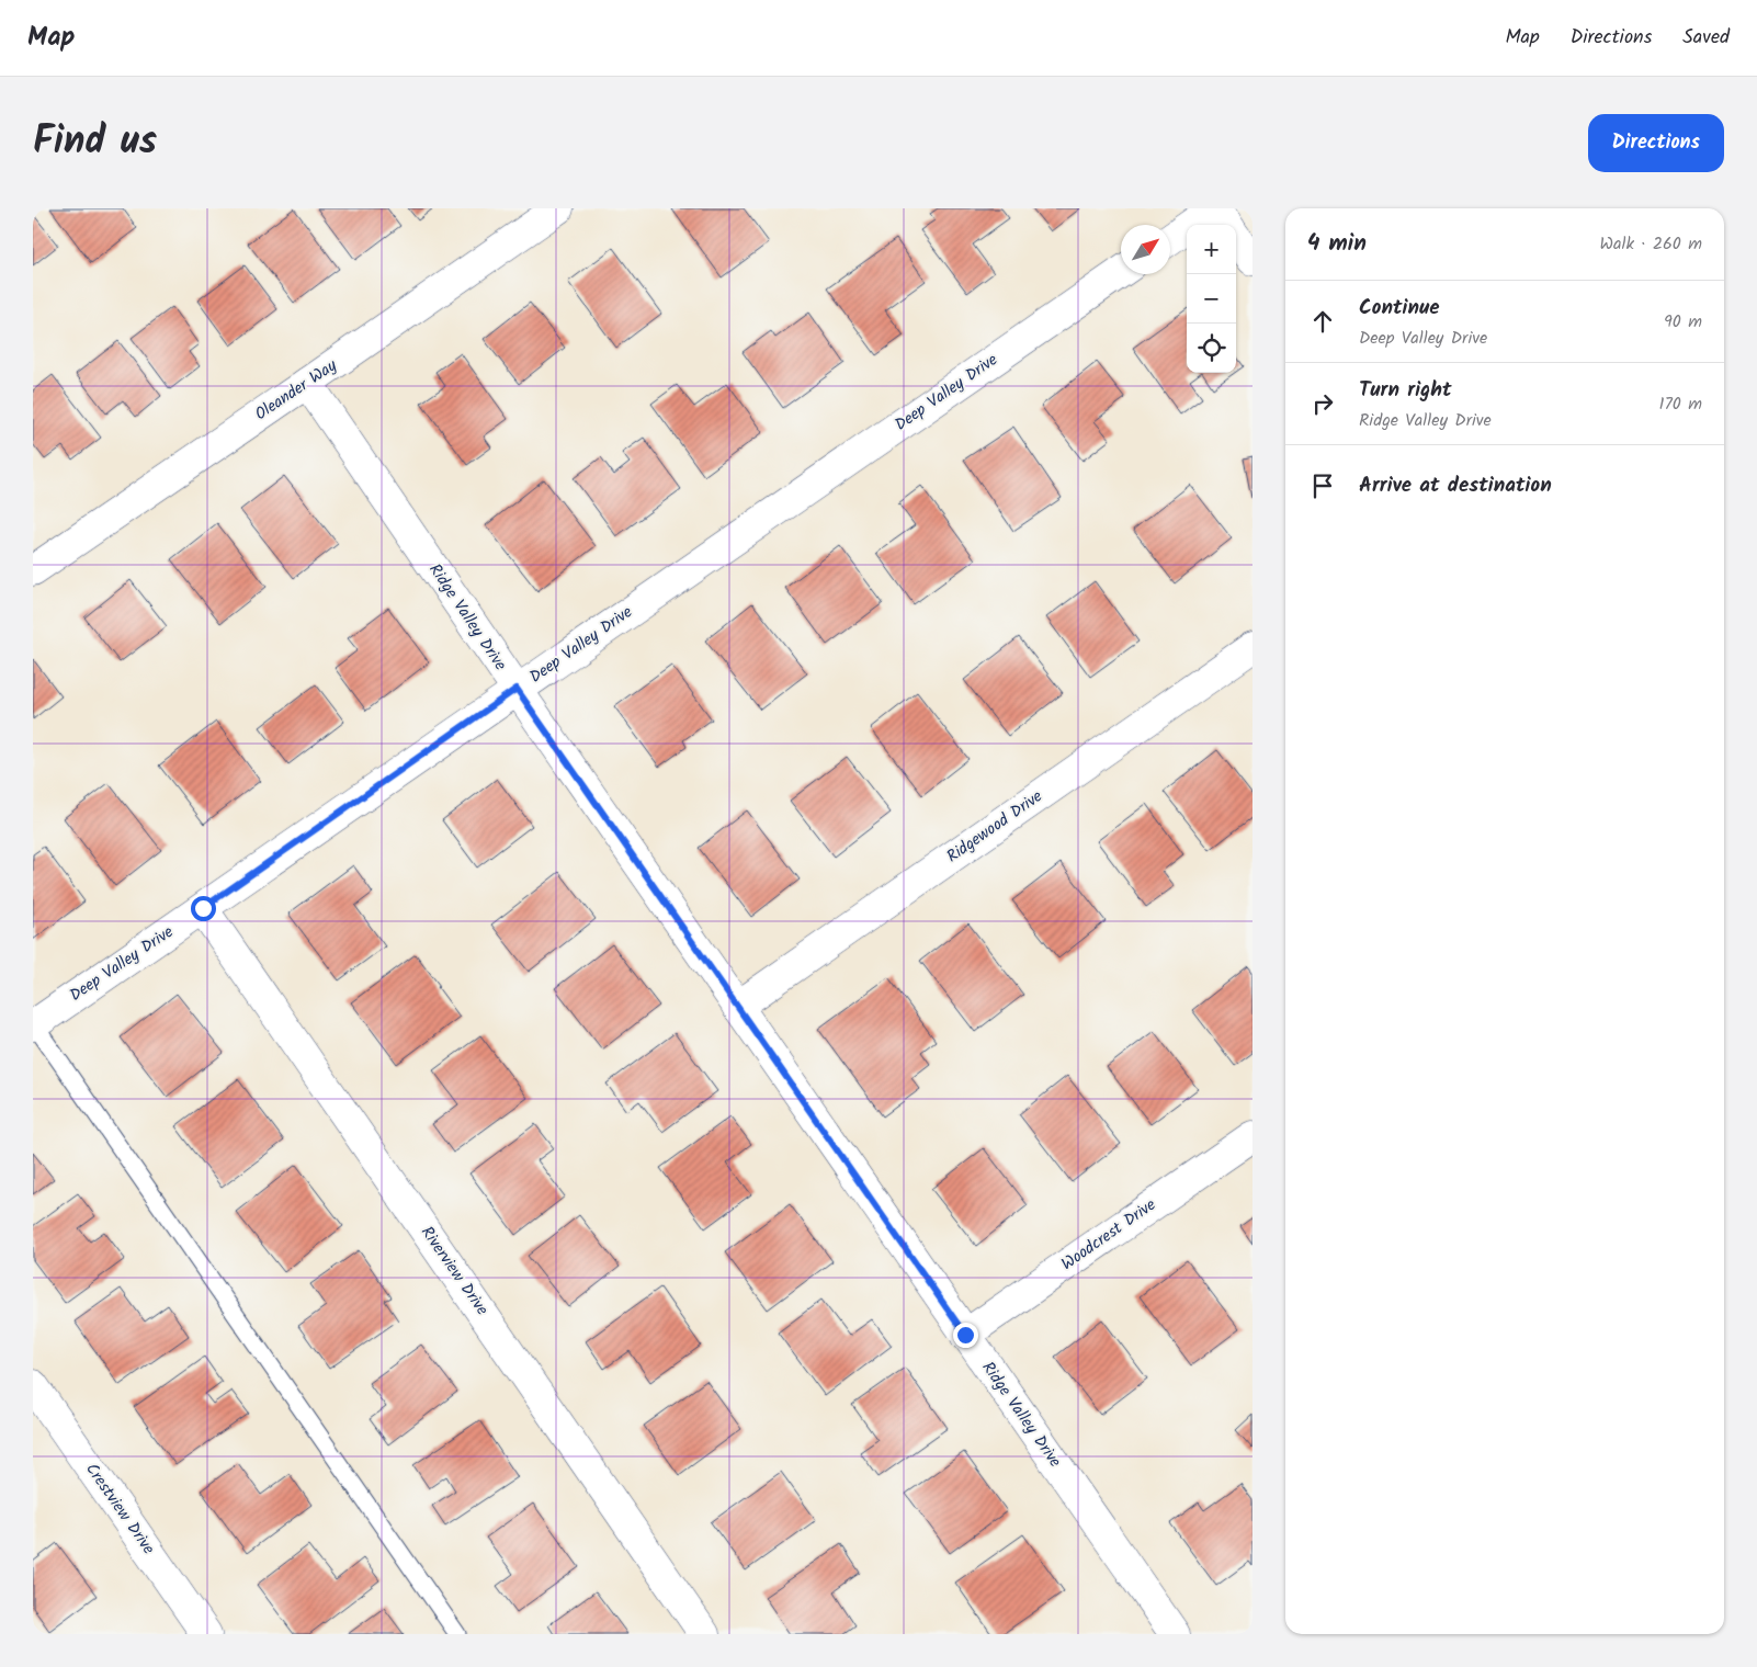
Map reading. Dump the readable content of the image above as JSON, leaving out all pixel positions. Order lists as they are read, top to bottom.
{
  "streets": {
    "street": [
      "Oleander Way",
      "Deep Valley Drive",
      "Ridge Valley Drive",
      "Ridgewood Drive",
      "Woodcrest Drive",
      "Riverview Drive",
      "Crestview Drive"
    ]
  },
  "crossings": [
    ["Oleander Way", "Ridge Valley Drive"],
    ["Deep Valley Drive", "Ridge Valley Drive"],
    ["Deep Valley Drive", "Riverview Drive"],
    ["Ridge Valley Drive", "Ridgewood Drive"],
    ["Ridge Valley Drive", "Woodcrest Drive"]
  ],
  "north": "top right",
  "page": {
    "header": "Map",
    "nav": ["Map", "Directions", "Saved"],
    "title": "Find us",
    "buttons": "Directions",
    "heading": ["4 min", "Walk · 260 m"],
    "map_buttons": ["+", "−"],
    "list": [
      ["Continue", "Deep Valley Drive", "90 m"],
      ["Turn right", "Ridge Valley Drive", "170 m"],
      "Arrive at destination"
    ]
  }
}
